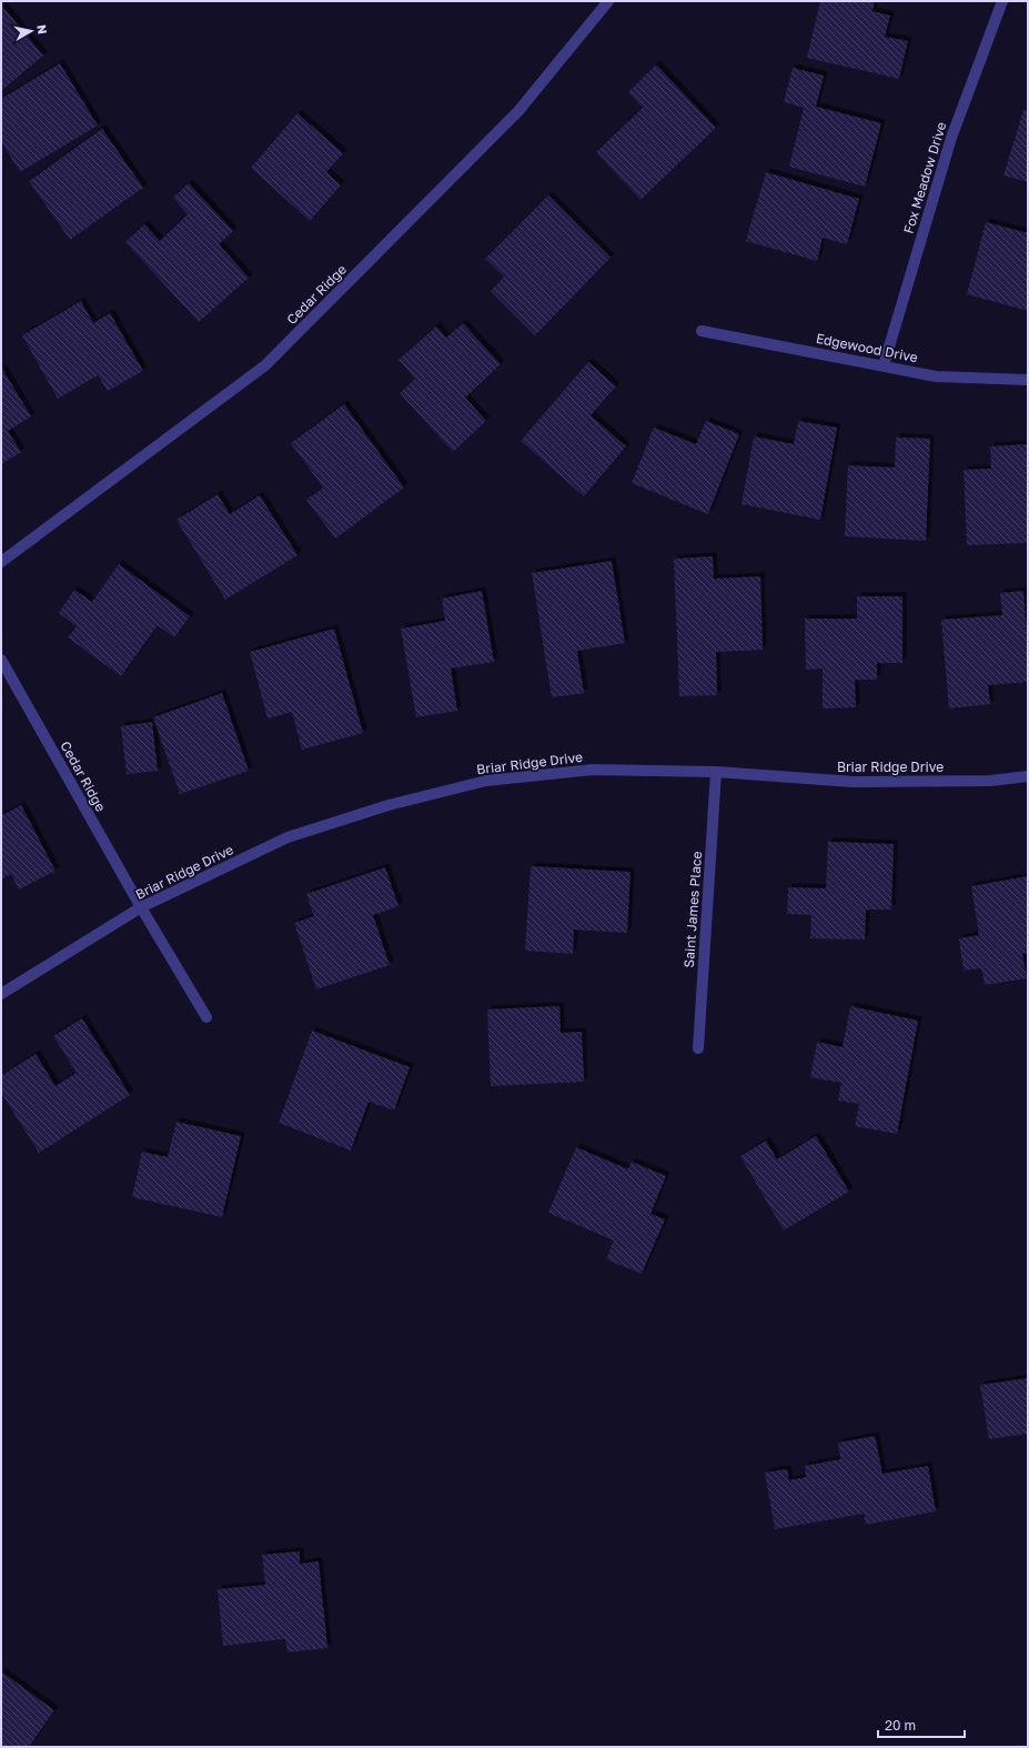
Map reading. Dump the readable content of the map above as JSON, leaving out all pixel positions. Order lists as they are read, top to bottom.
{
  "streets": {
    "street": [
      "Fox Meadow Drive",
      "Cedar Ridge",
      "Edgewood Drive",
      "Briar Ridge Drive",
      "Saint James Place"
    ]
  },
  "crossings": [
    ["Fox Meadow Drive", "Edgewood Drive"],
    ["Cedar Ridge", "Briar Ridge Drive"],
    ["Briar Ridge Drive", "Saint James Place"]
  ],
  "scale_bar": "20 m",
  "north": "right"
}
